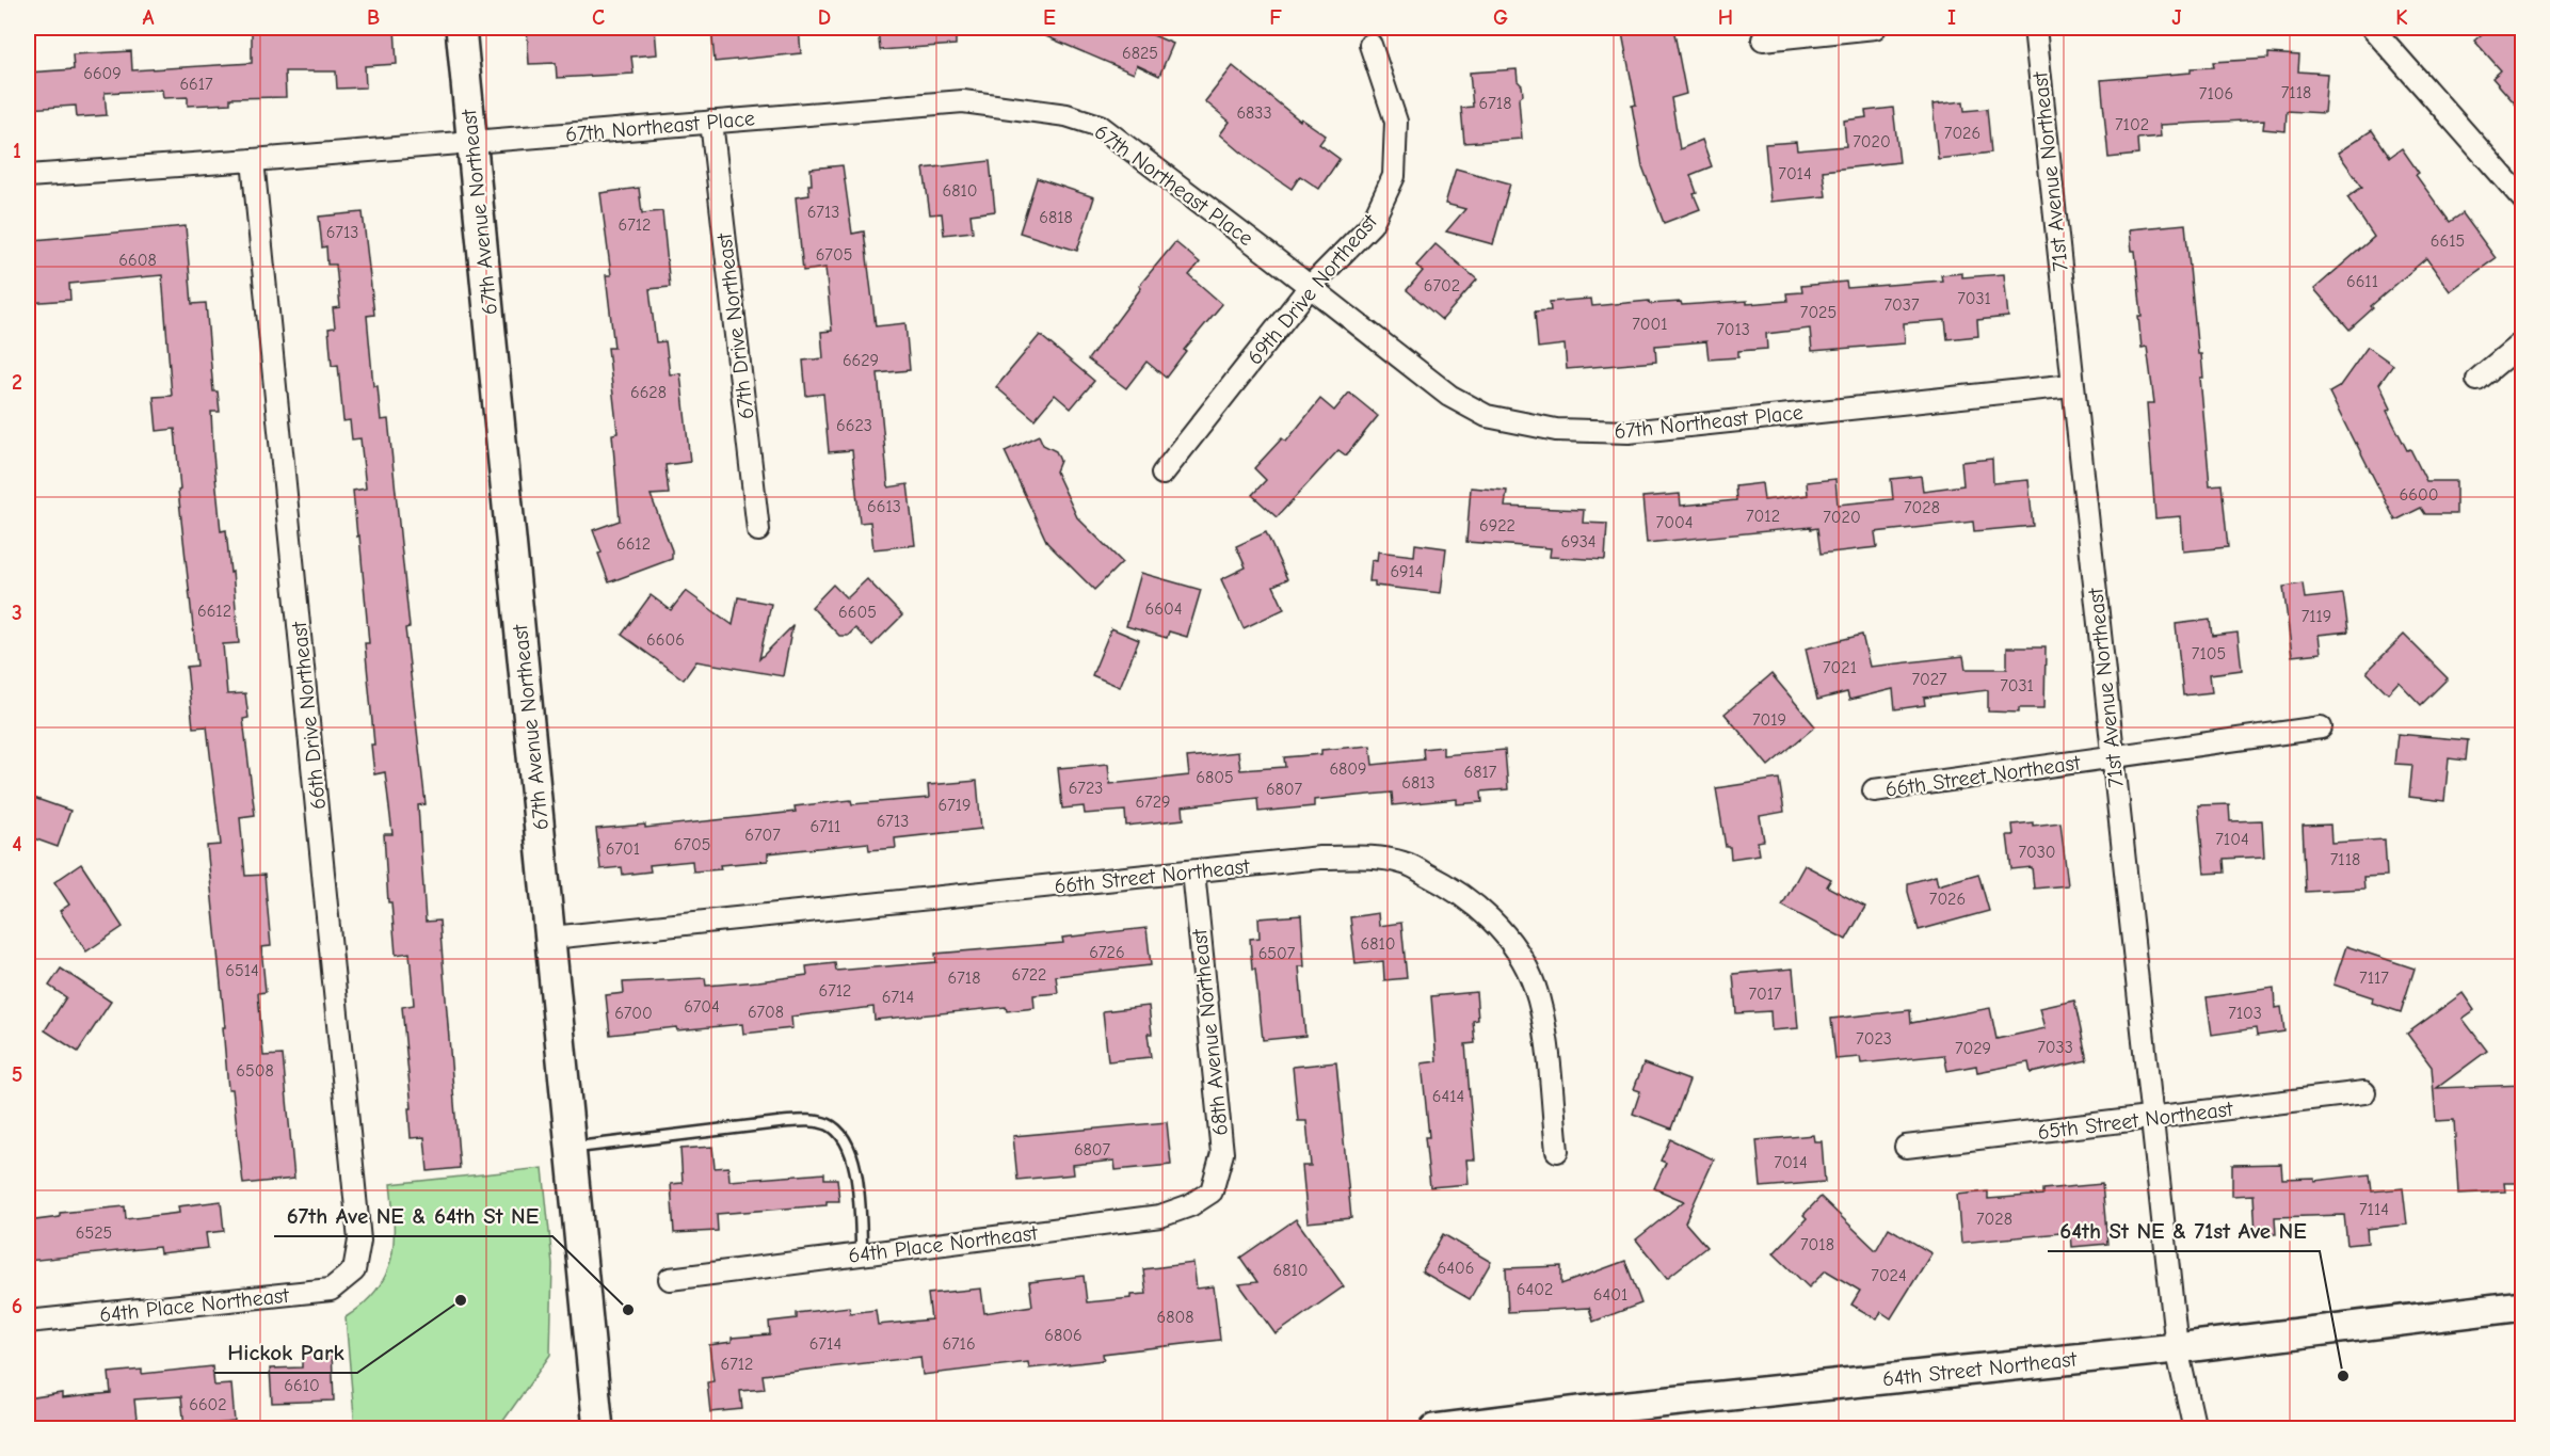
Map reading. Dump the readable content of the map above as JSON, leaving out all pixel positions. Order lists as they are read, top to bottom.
{
  "streets": {
    "main road": ["67th Avenue Northeast", "64th Street Northeast"],
    "street": [
      "67th Northeast Place",
      "71st Avenue Northeast",
      "69th Drive Northeast",
      "67th Drive Northeast",
      "66th Drive Northeast",
      "66th Street Northeast",
      "68th Avenue Northeast",
      "65th Street Northeast",
      "64th Place Northeast"
    ]
  },
  "crossings": [
    ["67th Northeast Place", "71st Avenue Northeast"],
    ["67th Northeast Place", "67th Avenue Northeast"],
    ["67th Northeast Place", "69th Drive Northeast"],
    ["67th Northeast Place", "67th Drive Northeast"],
    ["67th Northeast Place", "66th Drive Northeast"],
    ["71st Avenue Northeast", "66th Street Northeast"],
    ["71st Avenue Northeast", "65th Street Northeast"],
    ["71st Avenue Northeast", "64th Street Northeast"],
    ["67th Avenue Northeast", "66th Street Northeast"],
    ["66th Drive Northeast", "64th Place Northeast"],
    ["66th Street Northeast", "68th Avenue Northeast"],
    ["68th Avenue Northeast", "64th Place Northeast"]
  ],
  "places": ["Hickok Park", "67th Ave NE & 64th St NE", "64th St NE & 71st Ave NE"],
  "house_numbers": [
    "6825",
    "6609",
    "6617",
    "7118",
    "7106",
    "6718",
    "6833",
    "7102",
    "7026",
    "7020",
    "7014",
    "6810",
    "6713",
    "6818",
    "6712",
    "6713",
    "6615",
    "6705",
    "6608",
    "6611",
    "6702",
    "7031",
    "7037",
    "7025",
    "7001",
    "7013",
    "6629",
    "6628",
    "6623",
    "6600",
    "6613",
    "7028",
    "7012",
    "7020",
    "7004",
    "6922",
    "6934",
    "6612",
    "6914",
    "6604",
    "6612",
    "6605",
    "7119",
    "6606",
    "7105",
    "7021",
    "7027",
    "7031",
    "7019",
    "6809",
    "6817",
    "6805",
    "6813",
    "6723",
    "6807",
    "6729",
    "6719",
    "6713",
    "6711",
    "6707",
    "7104",
    "6705",
    "6701",
    "7030",
    "7118",
    "7026",
    "6810",
    "6726",
    "6507",
    "6514",
    "6722",
    "6718",
    "7117",
    "6712",
    "7017",
    "6714",
    "6704",
    "6708",
    "6700",
    "7103",
    "7023",
    "7033",
    "7029",
    "6508",
    "6414",
    "6807",
    "7014",
    "7114",
    "7028",
    "6525",
    "7018",
    "6406",
    "6810",
    "7024",
    "6402",
    "6401",
    "6808",
    "6806",
    "6714",
    "6716",
    "6712",
    "6610",
    "6602"
  ],
  "grid": {
    "columns": [
      "A",
      "B",
      "C",
      "D",
      "E",
      "F",
      "G",
      "H",
      "I",
      "J",
      "K"
    ],
    "rows": [
      "1",
      "2",
      "3",
      "4",
      "5",
      "6"
    ]
  }
}
